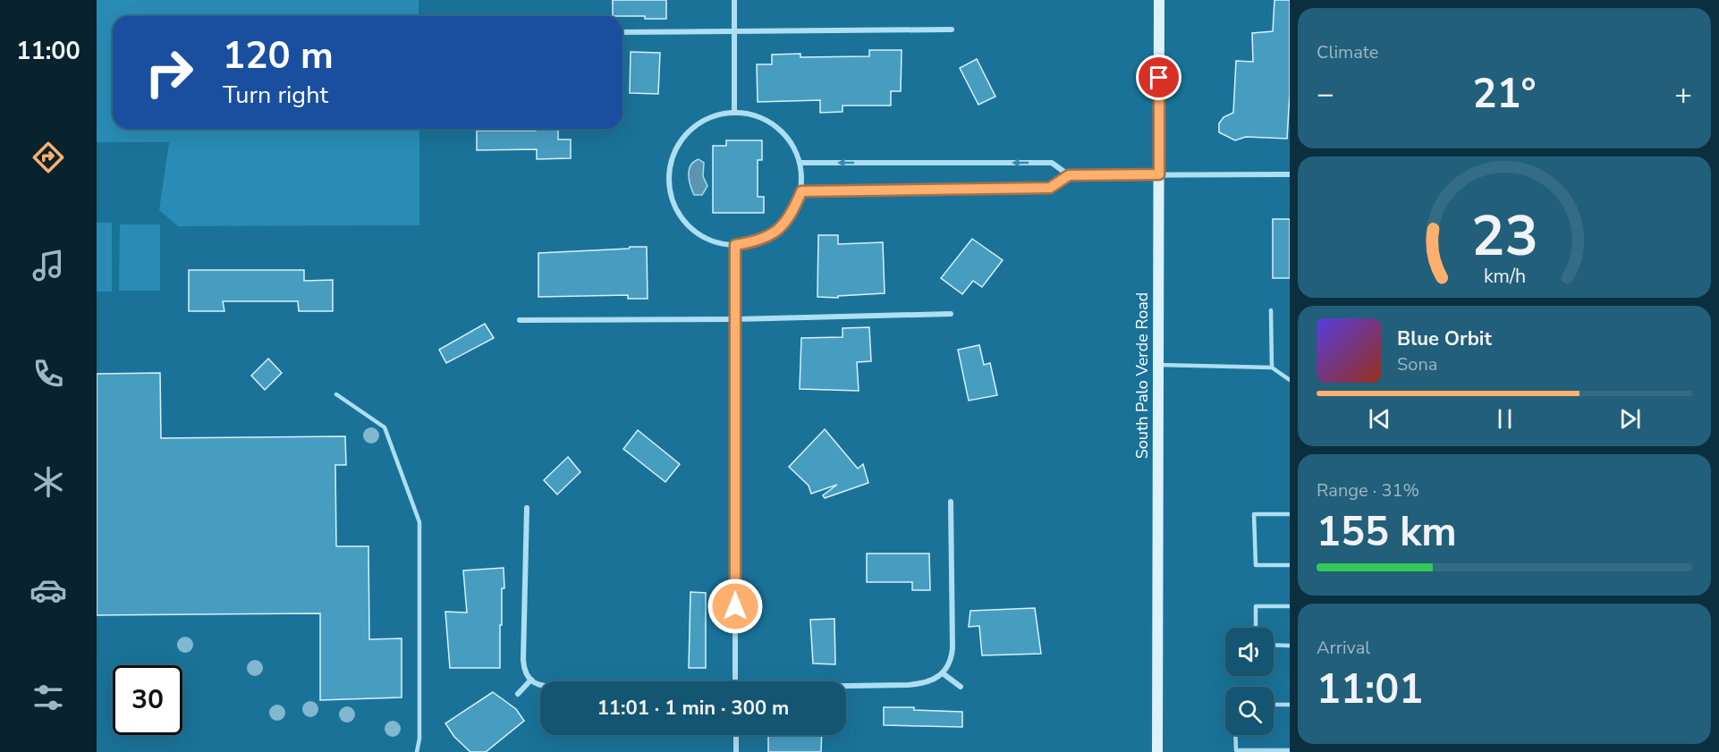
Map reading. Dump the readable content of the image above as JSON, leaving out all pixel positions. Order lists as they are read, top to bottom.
{
  "streets": {
    "main road": ["South Palo Verde Road"]
  },
  "page": {
    "tabs": "11:00",
    "tile": [
      "Climate",
      ["Range · 31%", "155 km"],
      ["Arrival", "11:01"]
    ],
    "turn": ["120 m", "Turn right"],
    "heat": ["−", "21°", "+"],
    "song": ["Blue Orbit", "Sona"],
    "limit": "30",
    "trip": "11:01 · 1 min · 300 m",
    "gauge": ["23", "km/h"]
  }
}
